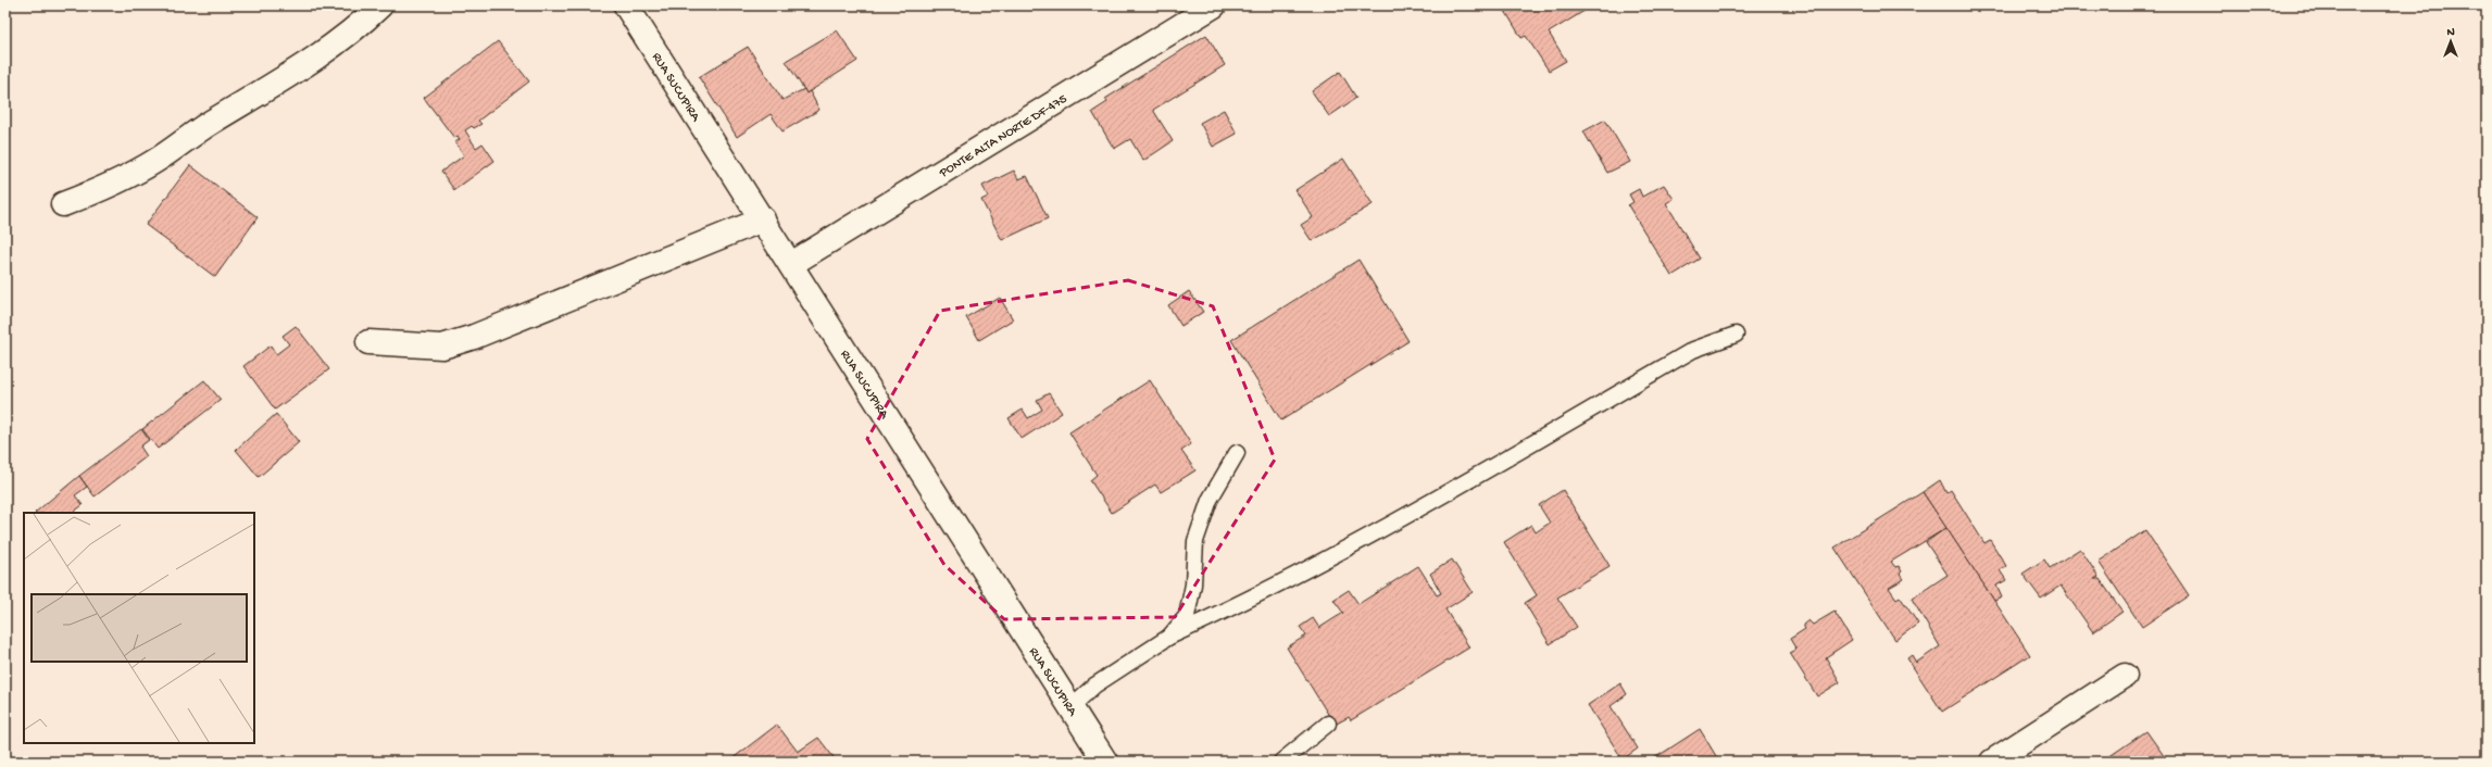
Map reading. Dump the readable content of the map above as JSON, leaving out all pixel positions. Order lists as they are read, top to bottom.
{
  "streets": {
    "street": ["RUA SUCUPIRA", "PONTE ALTA NORTE DF-475"]
  },
  "crossings": [
    ["RUA SUCUPIRA", "PONTE ALTA NORTE DF-475"]
  ],
  "north": "top"
}
